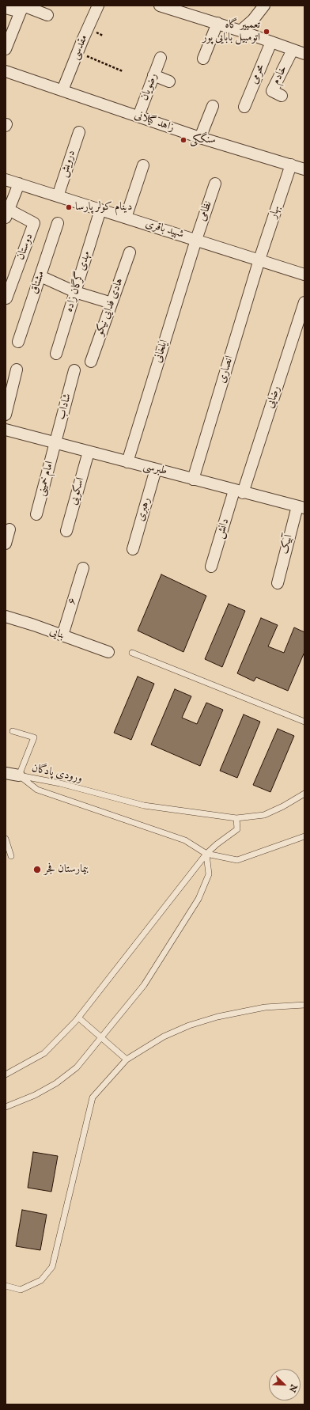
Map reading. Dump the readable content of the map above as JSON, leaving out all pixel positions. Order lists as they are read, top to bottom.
{
  "streets": {
    "street": [
      "مقدسی",
      "محرمی",
      "خادم",
      "رضویان",
      "زاهد گیلانی",
      "درویش",
      "نظامی",
      "بهار",
      "شهید باقری",
      "دوستان",
      "مهدی گرگان زاده",
      "مشتاق",
      "هادی فدایی نیکو",
      "ایلخانی",
      "انصاری",
      "رضایی",
      "شاداب",
      "طبرسی",
      "امام خمینی",
      "اسکویی",
      "رهبری",
      "دانش",
      "آبیک",
      "۶",
      "بنایی"
    ],
    "lane": ["ورودی پادگان"]
  },
  "crossings": [
    ["مقدسی", "زاهد گیلانی"],
    ["رضویان", "زاهد گیلانی"],
    ["زاهد گیلانی", "بهار"],
    ["درویش", "شهید باقری"],
    ["نظامی", "شهید باقری"],
    ["نظامی", "ایلخانی"],
    ["بهار", "شهید باقری"],
    ["بهار", "انصاری"],
    ["شهید باقری", "دوستان"],
    ["شهید باقری", "مهدی گرگان زاده"],
    ["شهید باقری", "ایلخانی"],
    ["شهید باقری", "انصاری"],
    ["ایلخانی", "طبرسی"],
    ["انصاری", "طبرسی"],
    ["رضایی", "طبرسی"],
    ["رضایی", "دانش"],
    ["شاداب", "طبرسی"],
    ["شاداب", "امام خمینی"],
    ["طبرسی", "امام خمینی"],
    ["طبرسی", "اسکویی"],
    ["طبرسی", "رهبری"],
    ["طبرسی", "دانش"],
    ["طبرسی", "آبیک"],
    ["۶", "بنایی"]
  ],
  "places": [
    "تعمییر گاه اتومبیل بابایی پور",
    "سنگکی",
    "دینام کولر پارسا",
    "بیمارستان فجر"
  ],
  "north": "bottom right"
}
